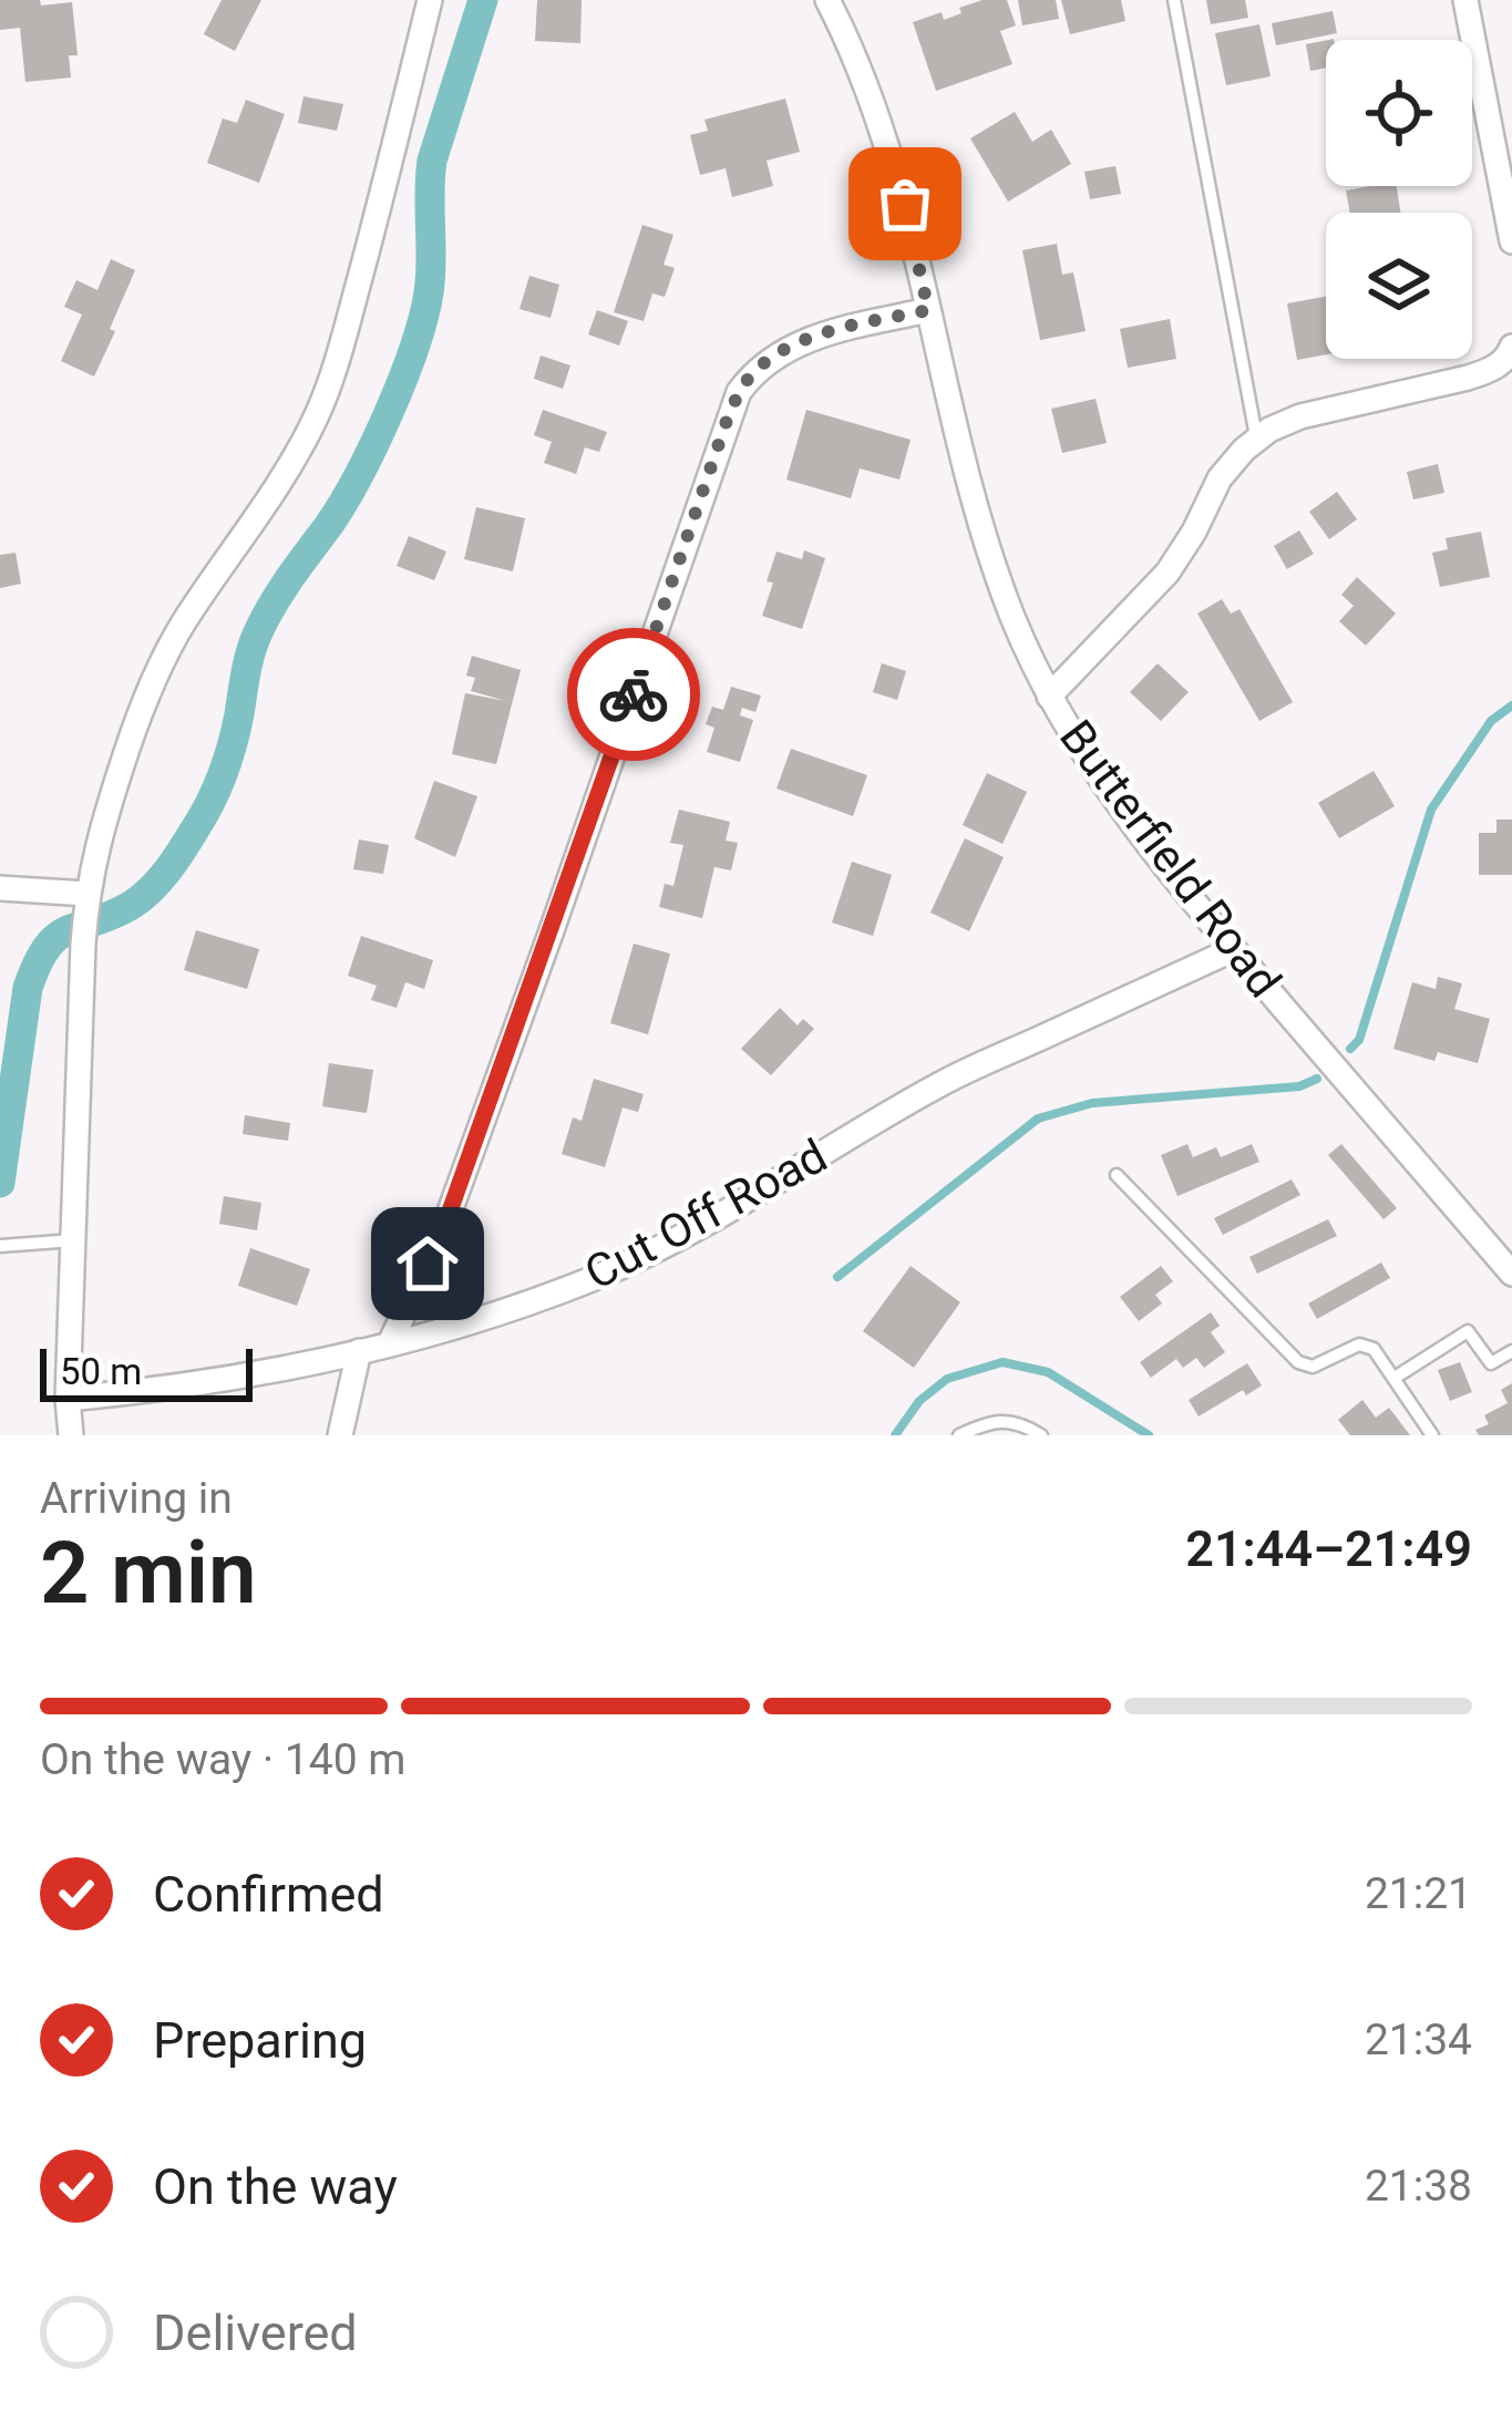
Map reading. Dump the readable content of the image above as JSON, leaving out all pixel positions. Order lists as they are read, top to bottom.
{
  "streets": {
    "street": ["Butterfield Road", "Cut Off Road"]
  },
  "crossings": [
    ["Butterfield Road", "Cut Off Road"]
  ],
  "scale_bar": "50 m",
  "page": {
    "scale": "50 m",
    "heading": ["2 min", "Arriving in", "21:44–21:49"],
    "bar": "On the way · 140 m",
    "list": [
      ["Confirmed", "21:21"],
      ["Preparing", "21:34"],
      ["On the way", "21:38"],
      "Delivered"
    ]
  }
}
